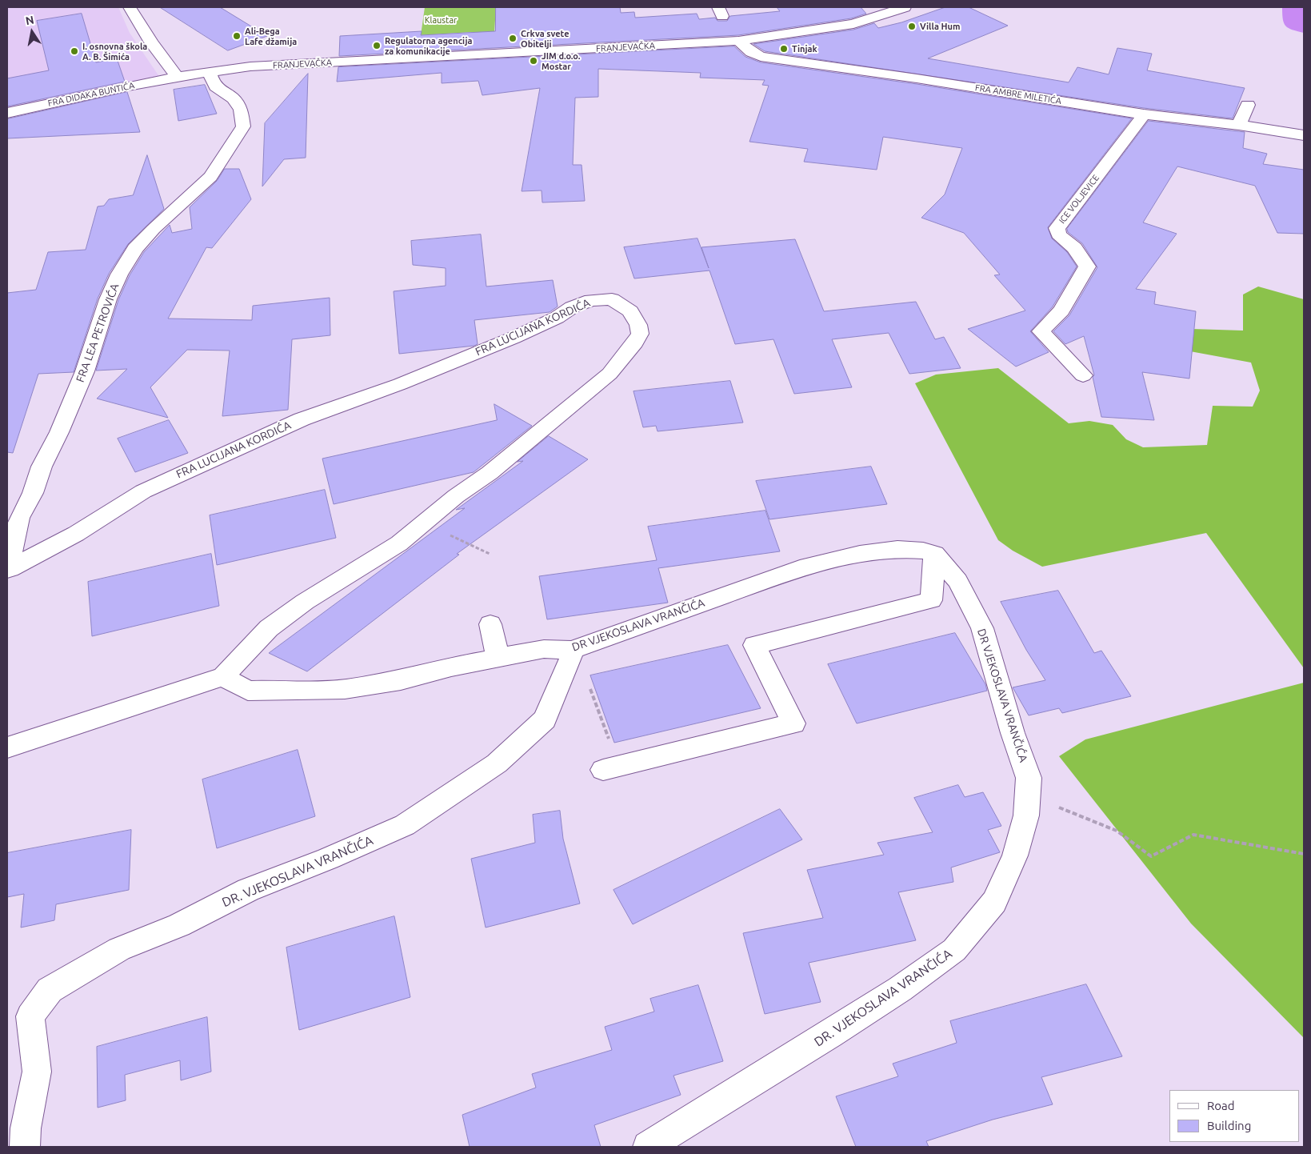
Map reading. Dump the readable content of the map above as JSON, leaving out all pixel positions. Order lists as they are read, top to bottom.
{
  "streets": {
    "street": [
      "FRANJEVAČKA",
      "FRA DIDAKA BUNTIĆA",
      "FRA AMBRE MILETIĆA",
      "ICE VOLJEVICE",
      "FRA LUCIJANA KORDIĆA",
      "FRA LEA PETROVIĆA",
      "DR VJEKOSLAVA VRANČIĆA",
      "DR. VJEKOSLAVA VRANČIĆA"
    ]
  },
  "crossings": [
    ["FRANJEVAČKA", "FRA DIDAKA BUNTIĆA"],
    ["FRANJEVAČKA", "FRA AMBRE MILETIĆA"],
    ["FRANJEVAČKA", "FRA LEA PETROVIĆA"],
    ["FRA AMBRE MILETIĆA", "ICE VOLJEVICE"],
    ["FRA LUCIJANA KORDIĆA", "FRA LEA PETROVIĆA"],
    ["FRA LUCIJANA KORDIĆA", "DR VJEKOSLAVA VRANČIĆA"],
    ["DR VJEKOSLAVA VRANČIĆA", "DR. VJEKOSLAVA VRANČIĆA"]
  ],
  "parks": ["Klaustar"],
  "places": [
    "Villa Hum",
    "Ali-Bega Lafe džamija",
    "Crkva svete Obitelji",
    "Regulatorna agencija za komunikacije",
    "Tinjak",
    "I. osnovna škola A. B. Šimića",
    "JIM d.o.o. Mostar"
  ],
  "legend": ["Road", "Building"],
  "north": "top"
}
